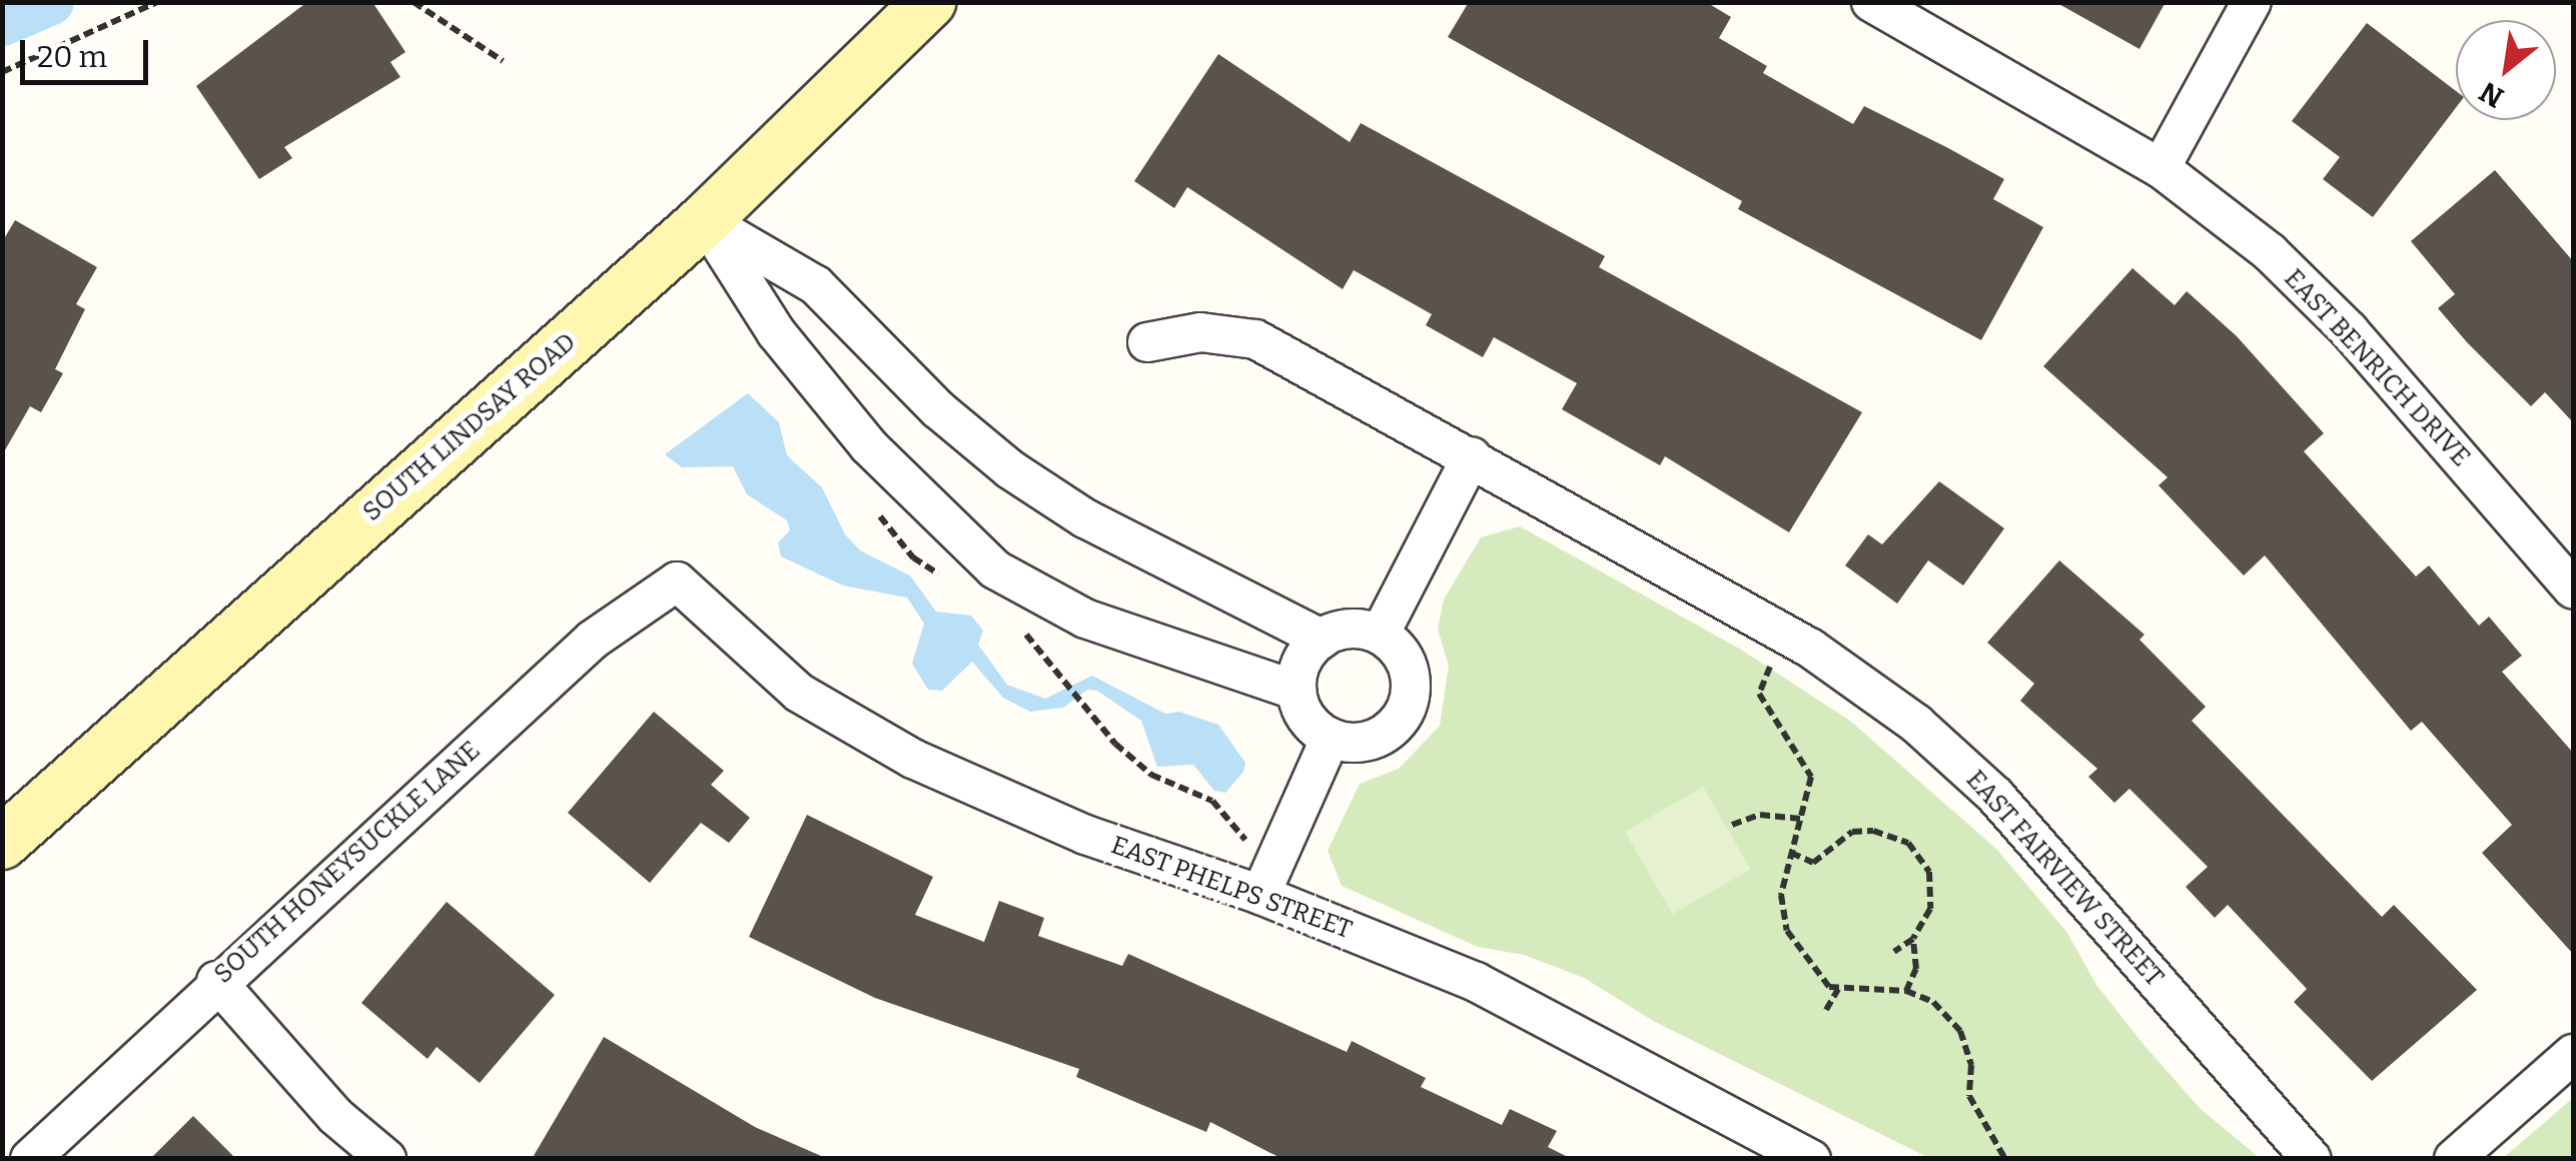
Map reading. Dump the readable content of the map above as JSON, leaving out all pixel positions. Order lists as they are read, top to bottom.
{
  "streets": {
    "main road": ["SOUTH LINDSAY ROAD"],
    "street": [
      "EAST BENRICH DRIVE",
      "SOUTH HONEYSUCKLE LANE",
      "EAST FAIRVIEW STREET",
      "EAST PHELPS STREET"
    ]
  },
  "crossings": [
    ["SOUTH HONEYSUCKLE LANE", "EAST PHELPS STREET"]
  ],
  "scale_bar": "20 m",
  "north": "bottom left"
}
